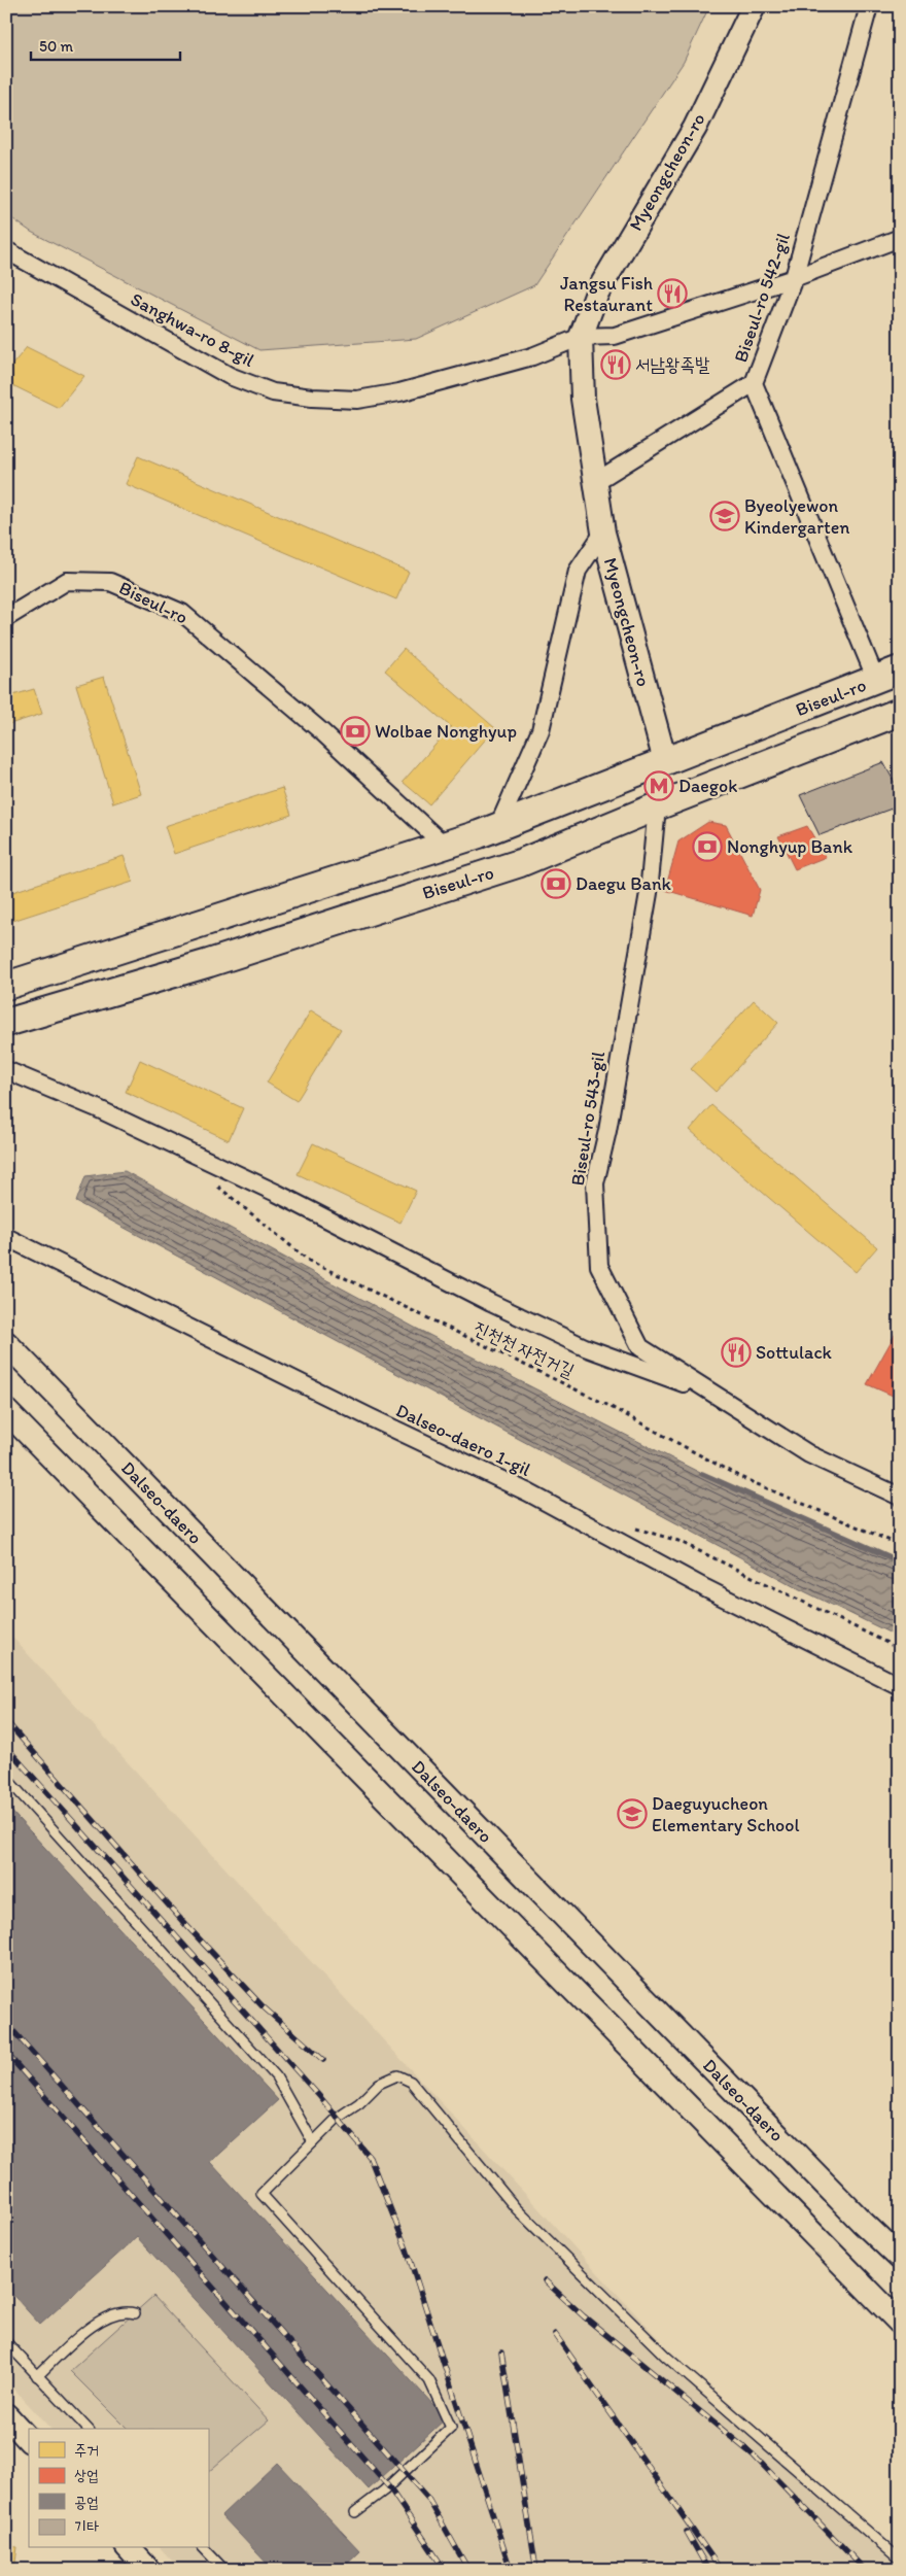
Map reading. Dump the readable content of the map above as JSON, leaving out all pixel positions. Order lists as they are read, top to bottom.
{
  "streets": {
    "main road": ["Myeongcheon-ro", "Biseul-ro", "Dalseo-daero"],
    "street": [
      "Biseul-ro 542-gil",
      "Sanghwa-ro 8-gil",
      "Biseul-ro 543-gil",
      "Dalseo-daero 1-gil"
    ],
    "path": ["진천천 자전거길"]
  },
  "crossings": [
    ["Myeongcheon-ro", "Sanghwa-ro 8-gil"],
    ["Myeongcheon-ro", "Biseul-ro"],
    ["Biseul-ro 542-gil", "Biseul-ro"],
    ["Biseul-ro", "Biseul-ro 543-gil"]
  ],
  "places": {
    "restaurant": ["Jangsu Fish Restaurant", "서남왕족발", "Sottulack"],
    "school or university": ["Byeolyewon Kindergarten", "Daeguyucheon Elementary School"],
    "bank": ["Wolbae Nonghyup", "Nonghyup Bank", "Daegu Bank"],
    "metro station": ["Daegok"]
  },
  "legend": [
    "주거",
    "상업",
    "공업",
    "기타"
  ],
  "scale_bar": "50 m"
}
